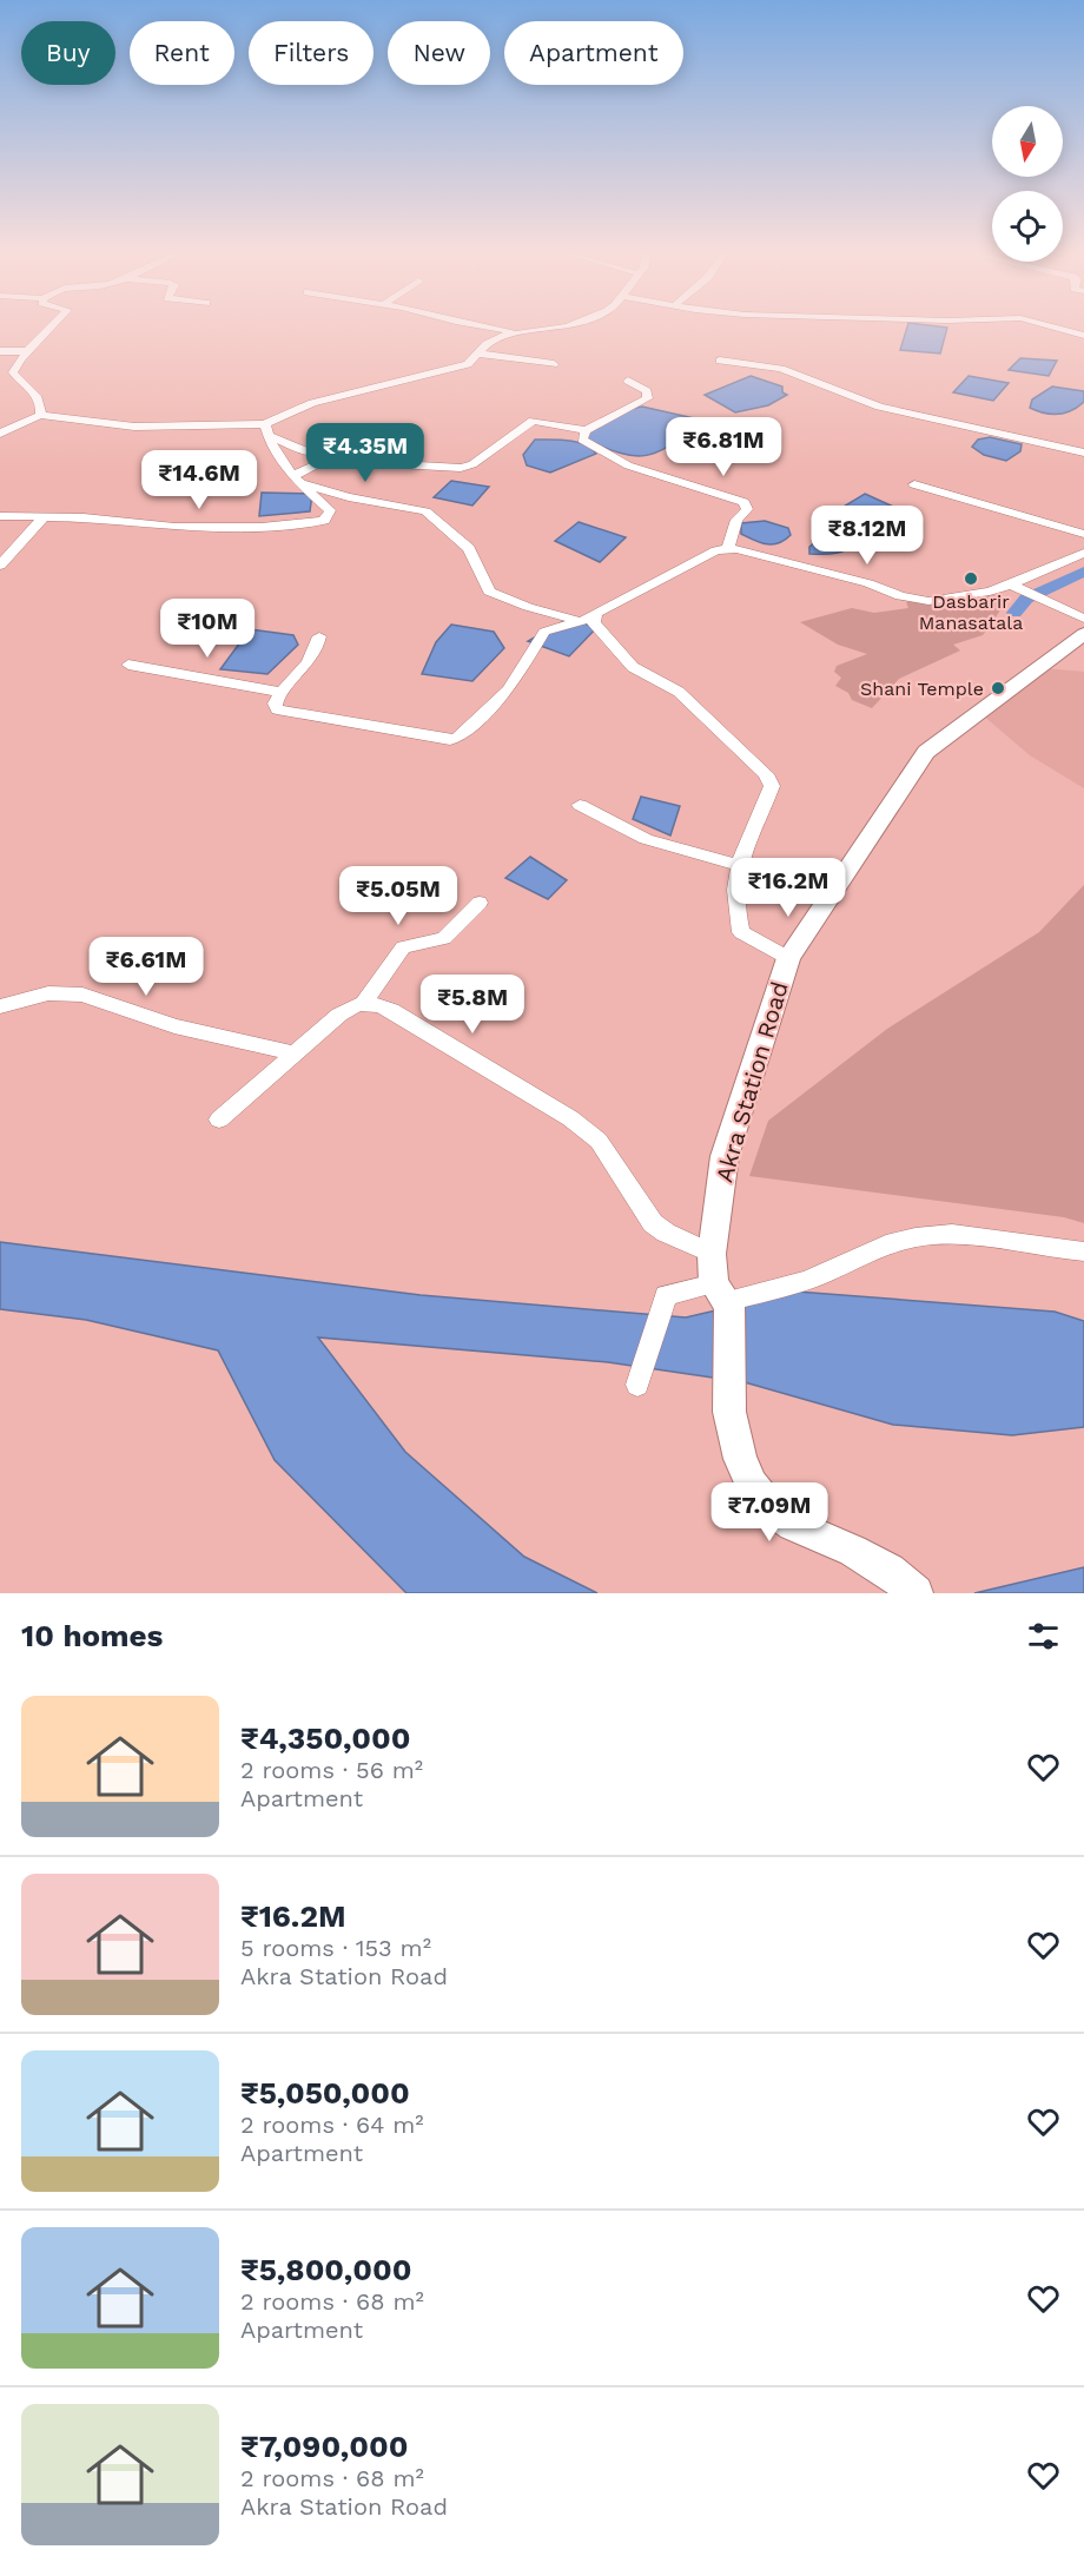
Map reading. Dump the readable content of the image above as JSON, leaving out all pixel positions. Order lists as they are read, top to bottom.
{
  "streets": {
    "main road": ["Akra Station Road"]
  },
  "places": ["Dasbarir Manasatala", "Shani Temple"],
  "north": "bottom",
  "page": {
    "chip": [
      "Buy",
      "Rent",
      "Filters",
      "New",
      "Apartment"
    ],
    "price": [
      "₹6.81M",
      "₹4.35M",
      "₹14.6M",
      "₹8.12M",
      "₹10M",
      "₹16.2M",
      "₹5.05M",
      "₹6.61M",
      "₹5.8M",
      "₹7.09M"
    ],
    "heading": "10 homes",
    "list": [
      {
        "name": "₹4,350,000",
        "note": "2 rooms · 56 m² · Apartment"
      },
      {
        "name": "₹16.2M",
        "note": "5 rooms · 153 m² · Akra Station Road"
      },
      {
        "name": "₹5,050,000",
        "note": "2 rooms · 64 m² · Apartment"
      },
      {
        "name": "₹5,800,000",
        "note": "2 rooms · 68 m² · Apartment"
      },
      {
        "name": "₹7,090,000",
        "note": "2 rooms · 68 m² · Akra Station Road"
      }
    ]
  }
}
